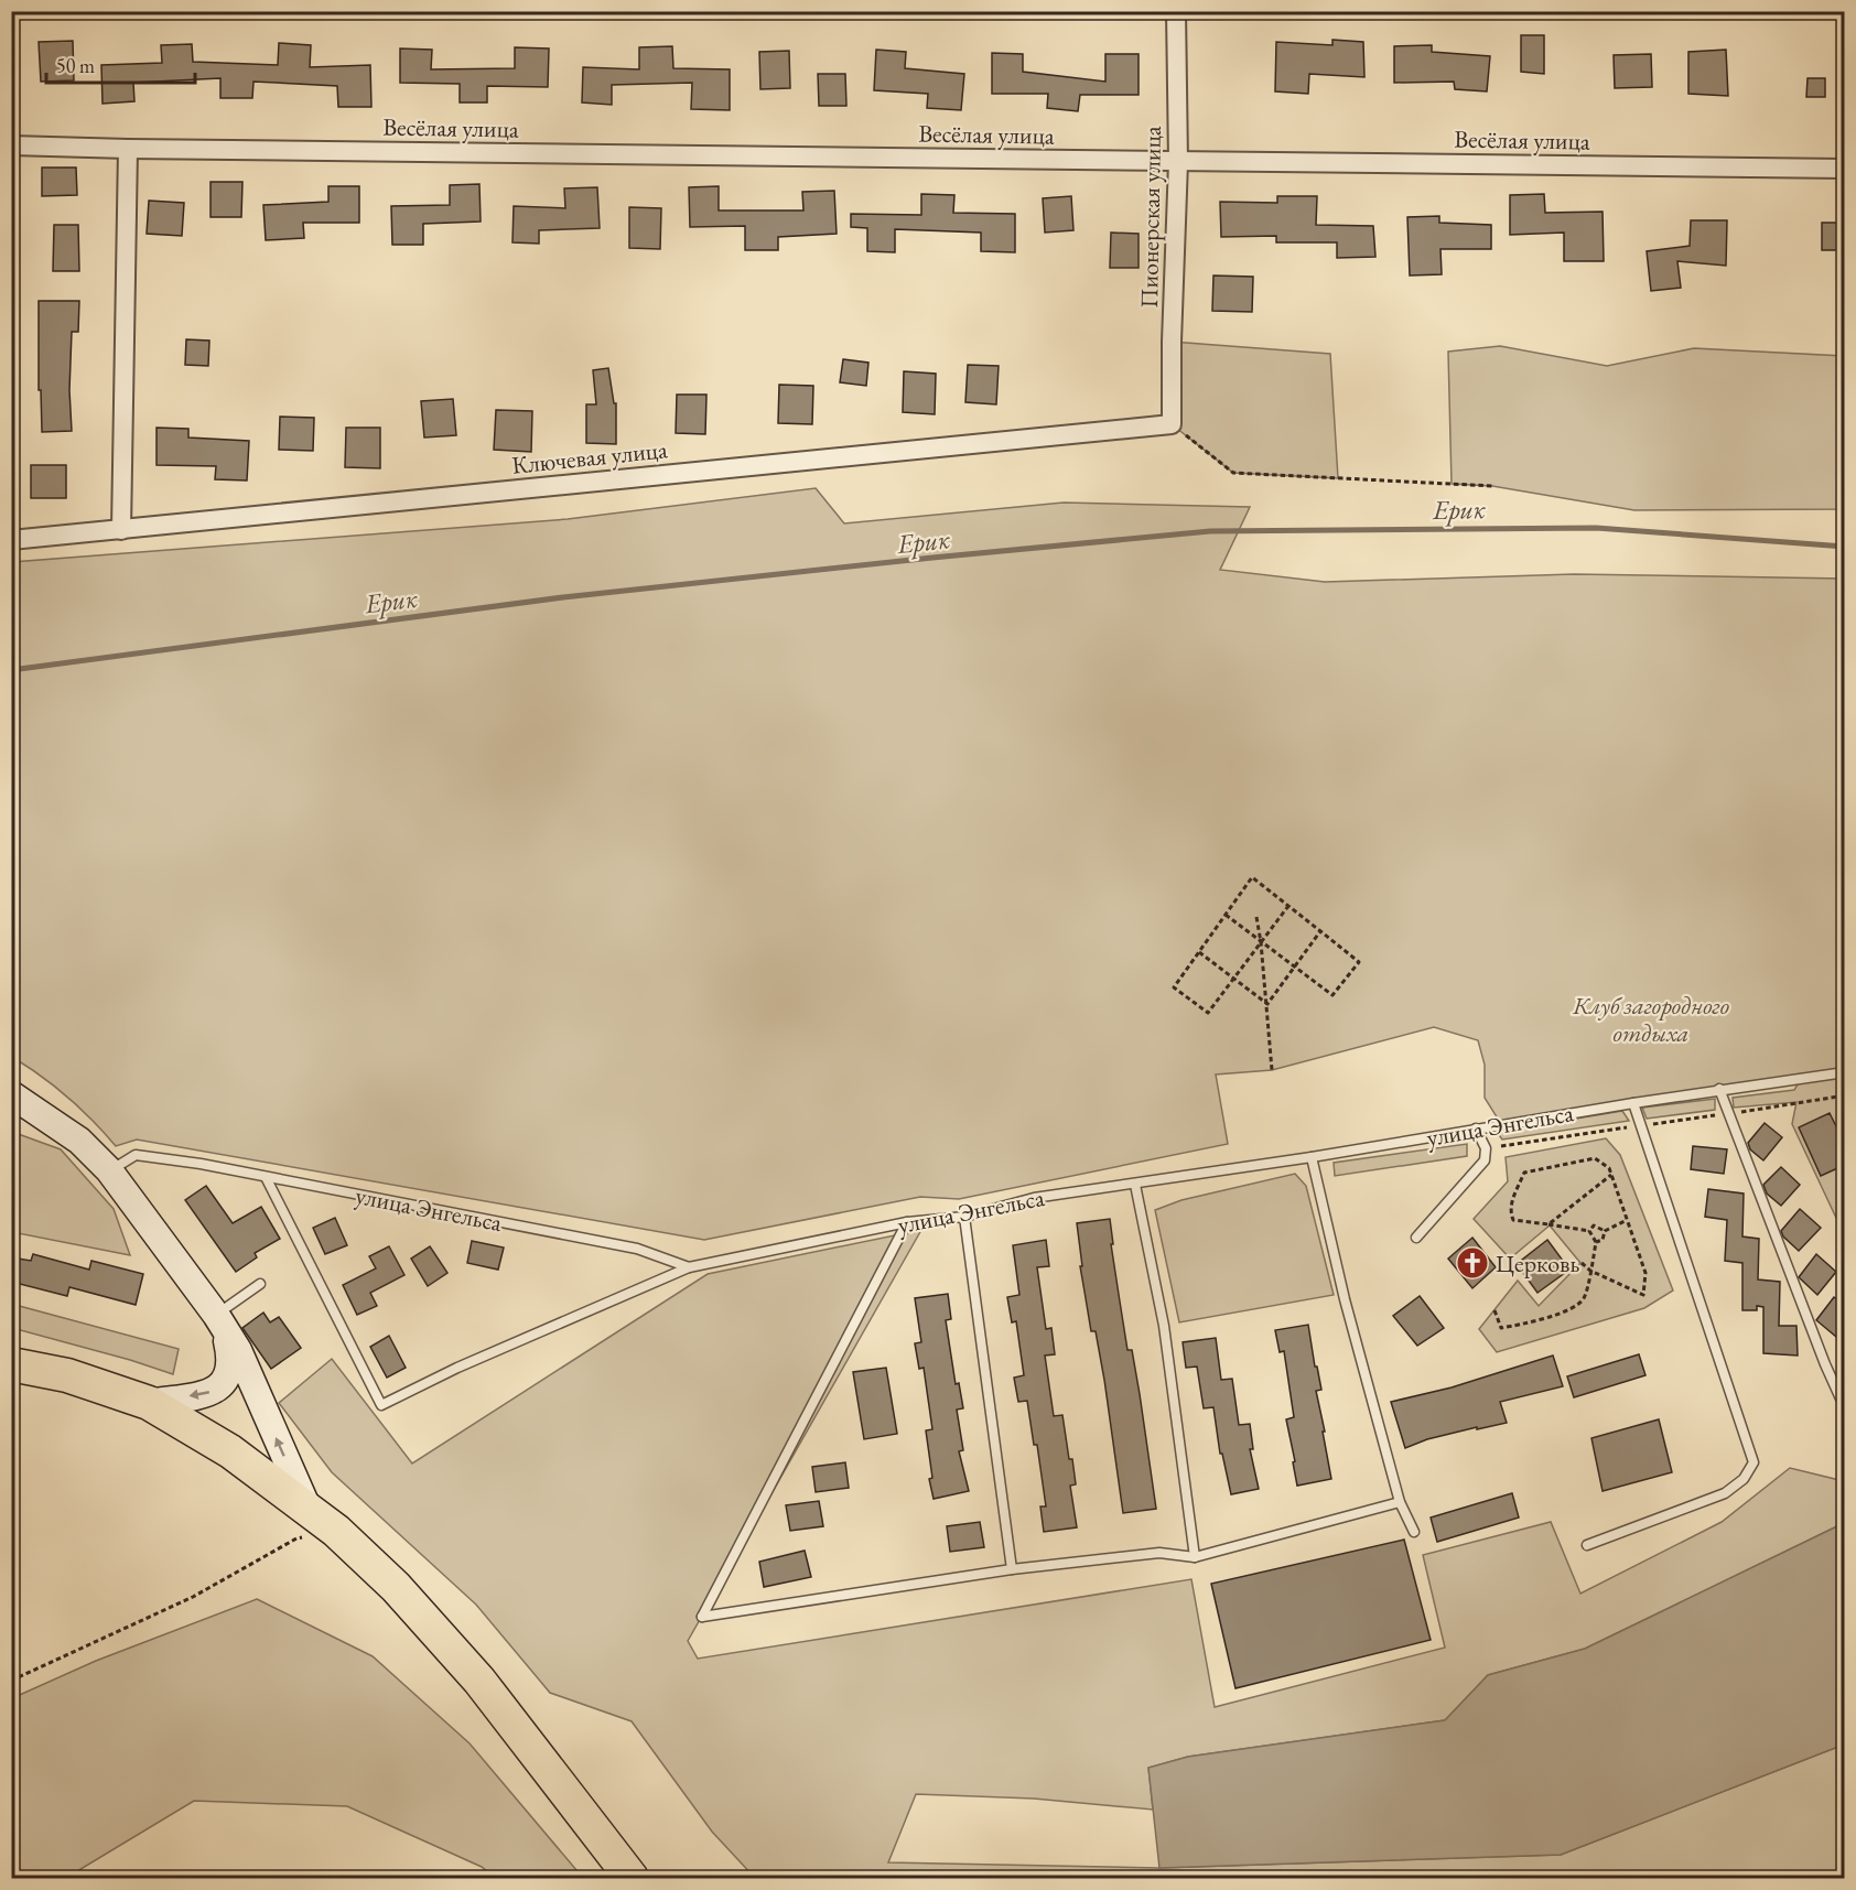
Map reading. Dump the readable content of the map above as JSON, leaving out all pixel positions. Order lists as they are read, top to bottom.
{
  "streets": {
    "street": ["Весёлая улица", "Пионерская улица", "Ключевая улица"],
    "lane": ["улица Энгельса"]
  },
  "crossings": [
    ["Весёлая улица", "Пионерская улица"],
    ["Пионерская улица", "Ключевая улица"]
  ],
  "water": ["Ерик"],
  "parks": ["Клуб загородного отдыха"],
  "places": {
    "church": ["Церковь"]
  },
  "scale_bar": "50 m"
}
